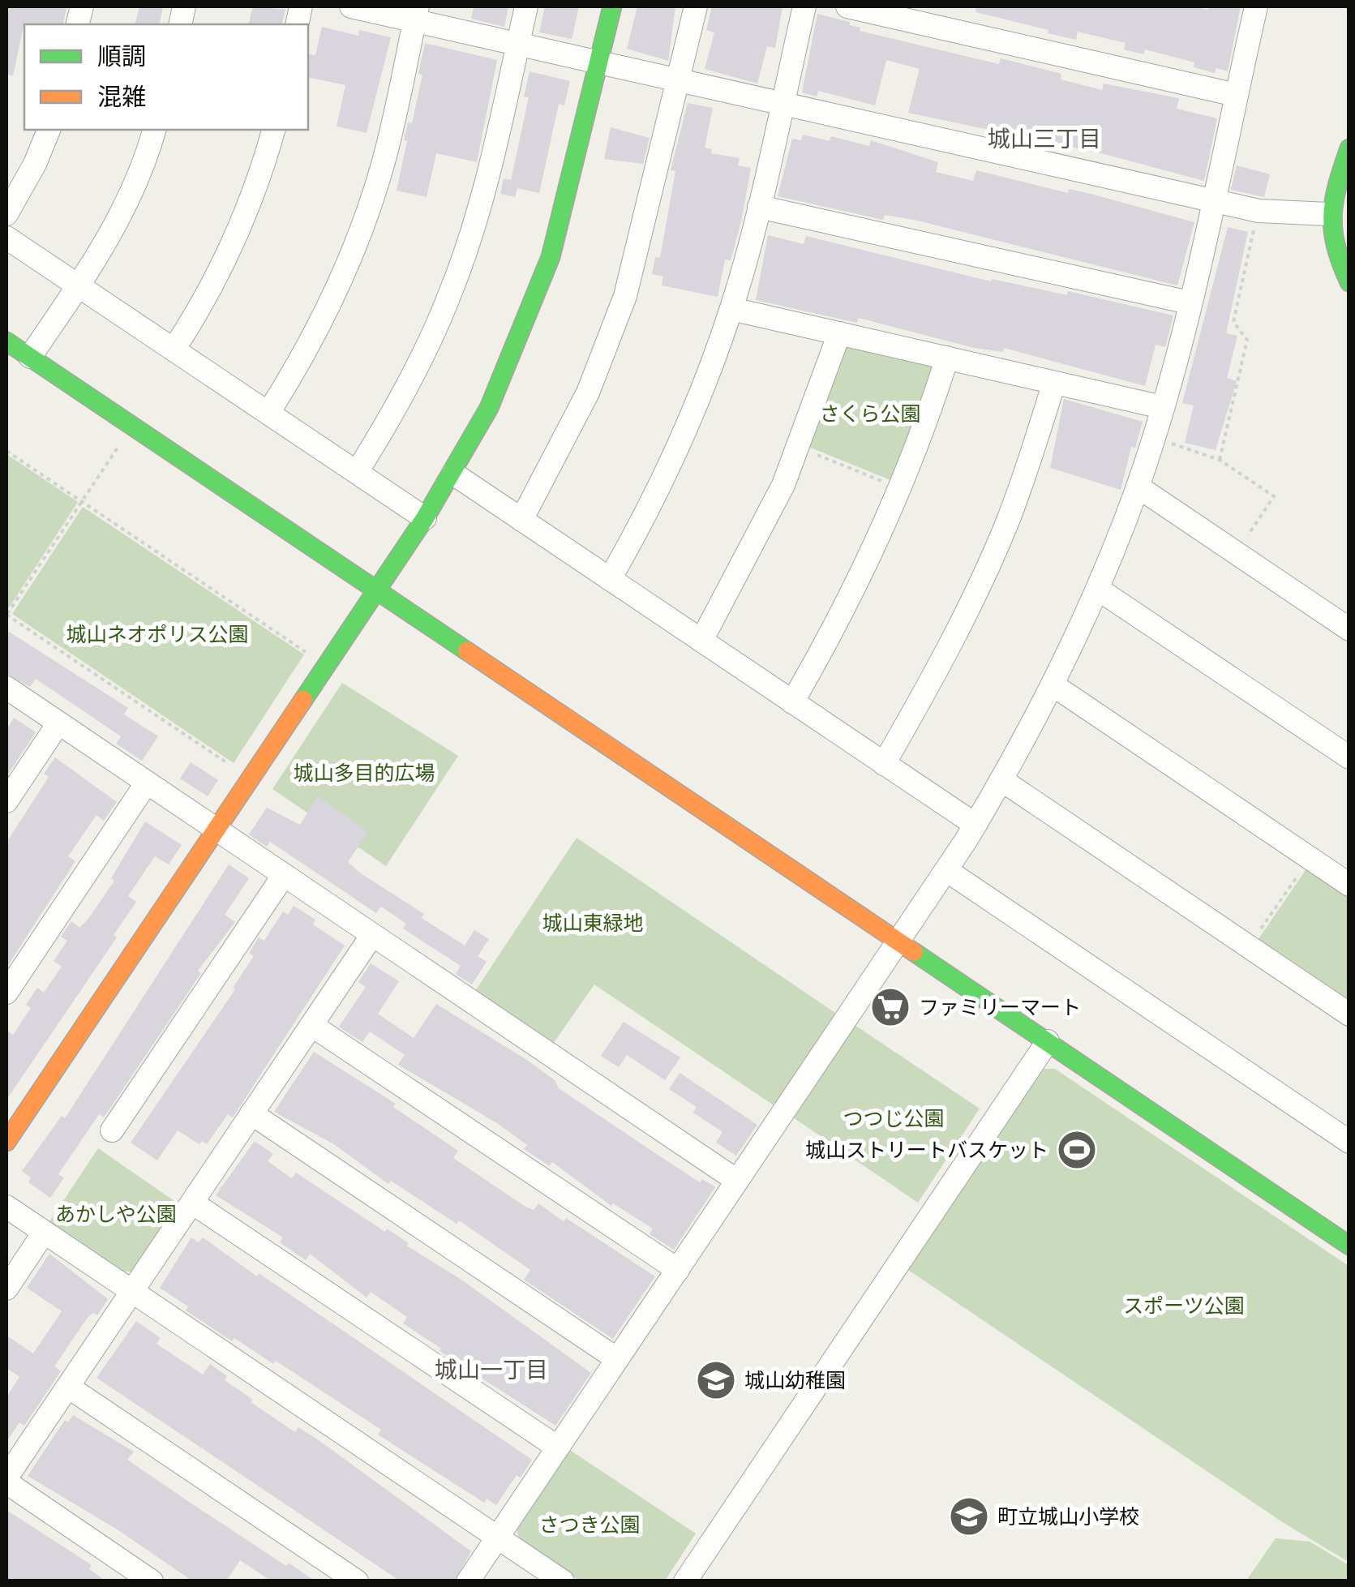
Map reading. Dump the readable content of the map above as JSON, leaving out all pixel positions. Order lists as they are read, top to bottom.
{
  "districts": ["城山三丁目", "城山一丁目"],
  "parks": [
    "さくら公園",
    "城山ネオポリス公園",
    "城山多目的広場",
    "城山東緑地",
    "つつじ公園",
    "あかしや公園",
    "スポーツ公園",
    "さつき公園"
  ],
  "places": {
    "supermarket": ["ファミリーマート"],
    "sports": ["城山ストリートバスケット"],
    "school or university": ["城山幼稚園", "町立城山小学校"]
  },
  "legend": ["順調", "混雑"]
}
